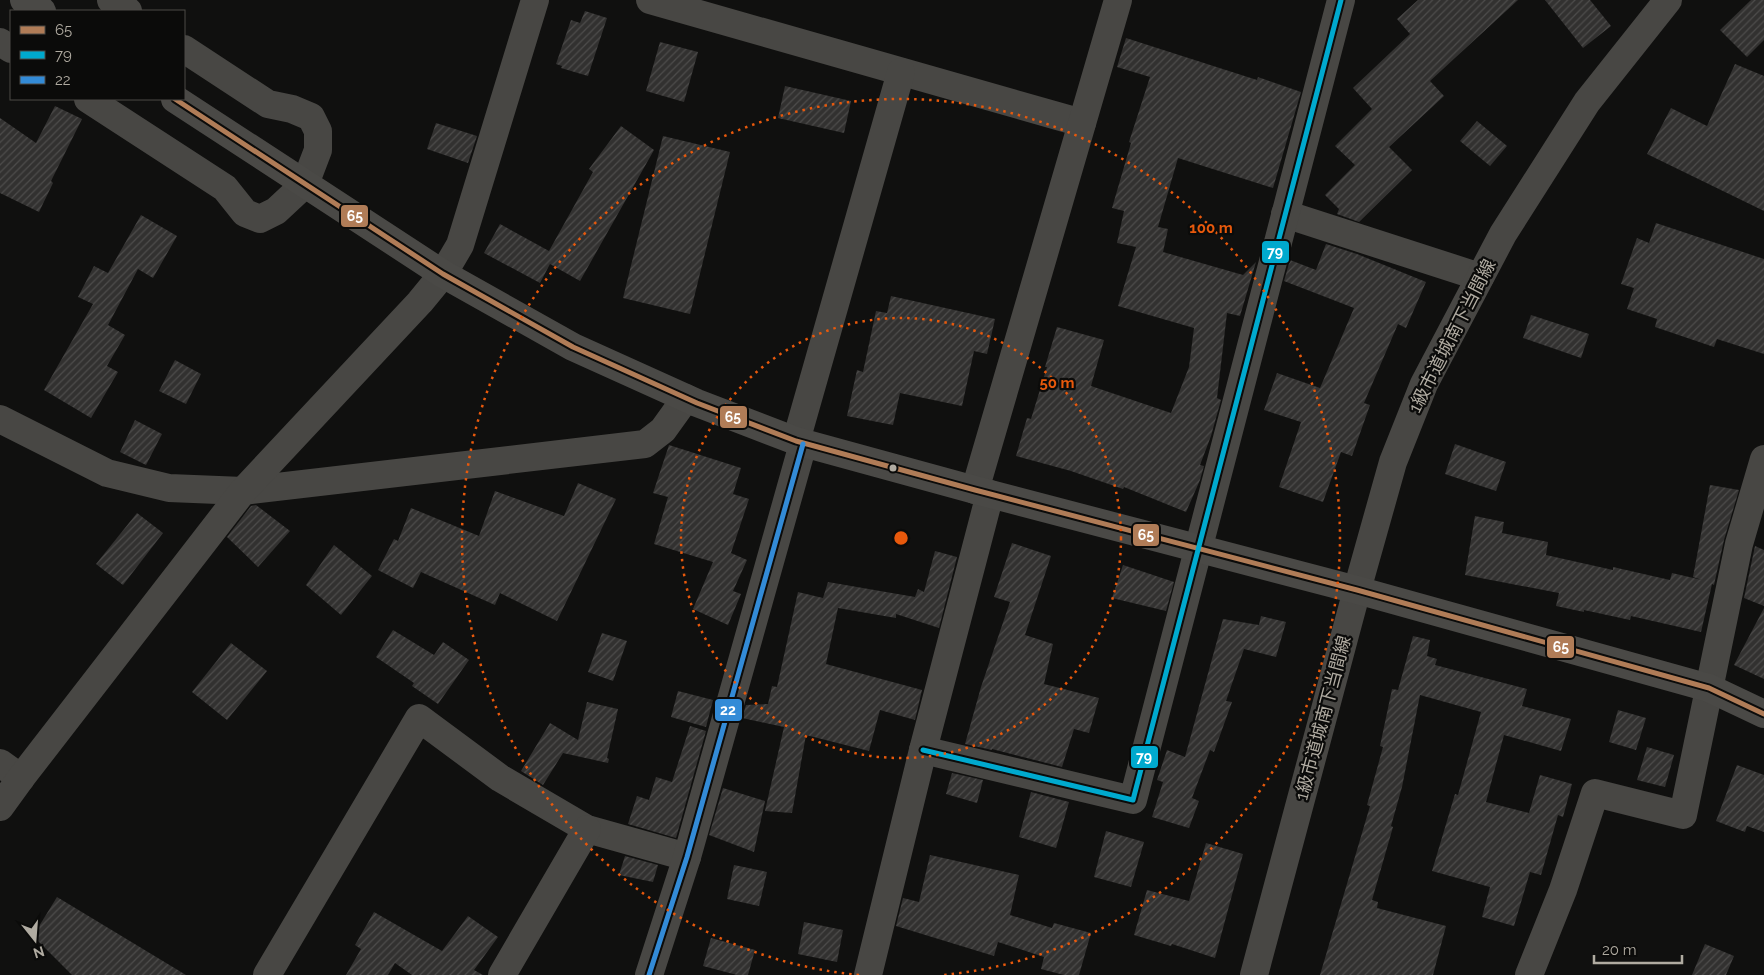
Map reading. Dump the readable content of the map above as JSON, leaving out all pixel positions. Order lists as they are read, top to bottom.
{
  "streets": {
    "street": ["1級市道城南下当間線"]
  },
  "lines": ["transit line 79", "transit line 65", "transit line 22"],
  "legend": ["65", "79", "22"],
  "scale_bar": "20 m",
  "north": "bottom",
  "rings": ["100 m", "50 m"]
}
